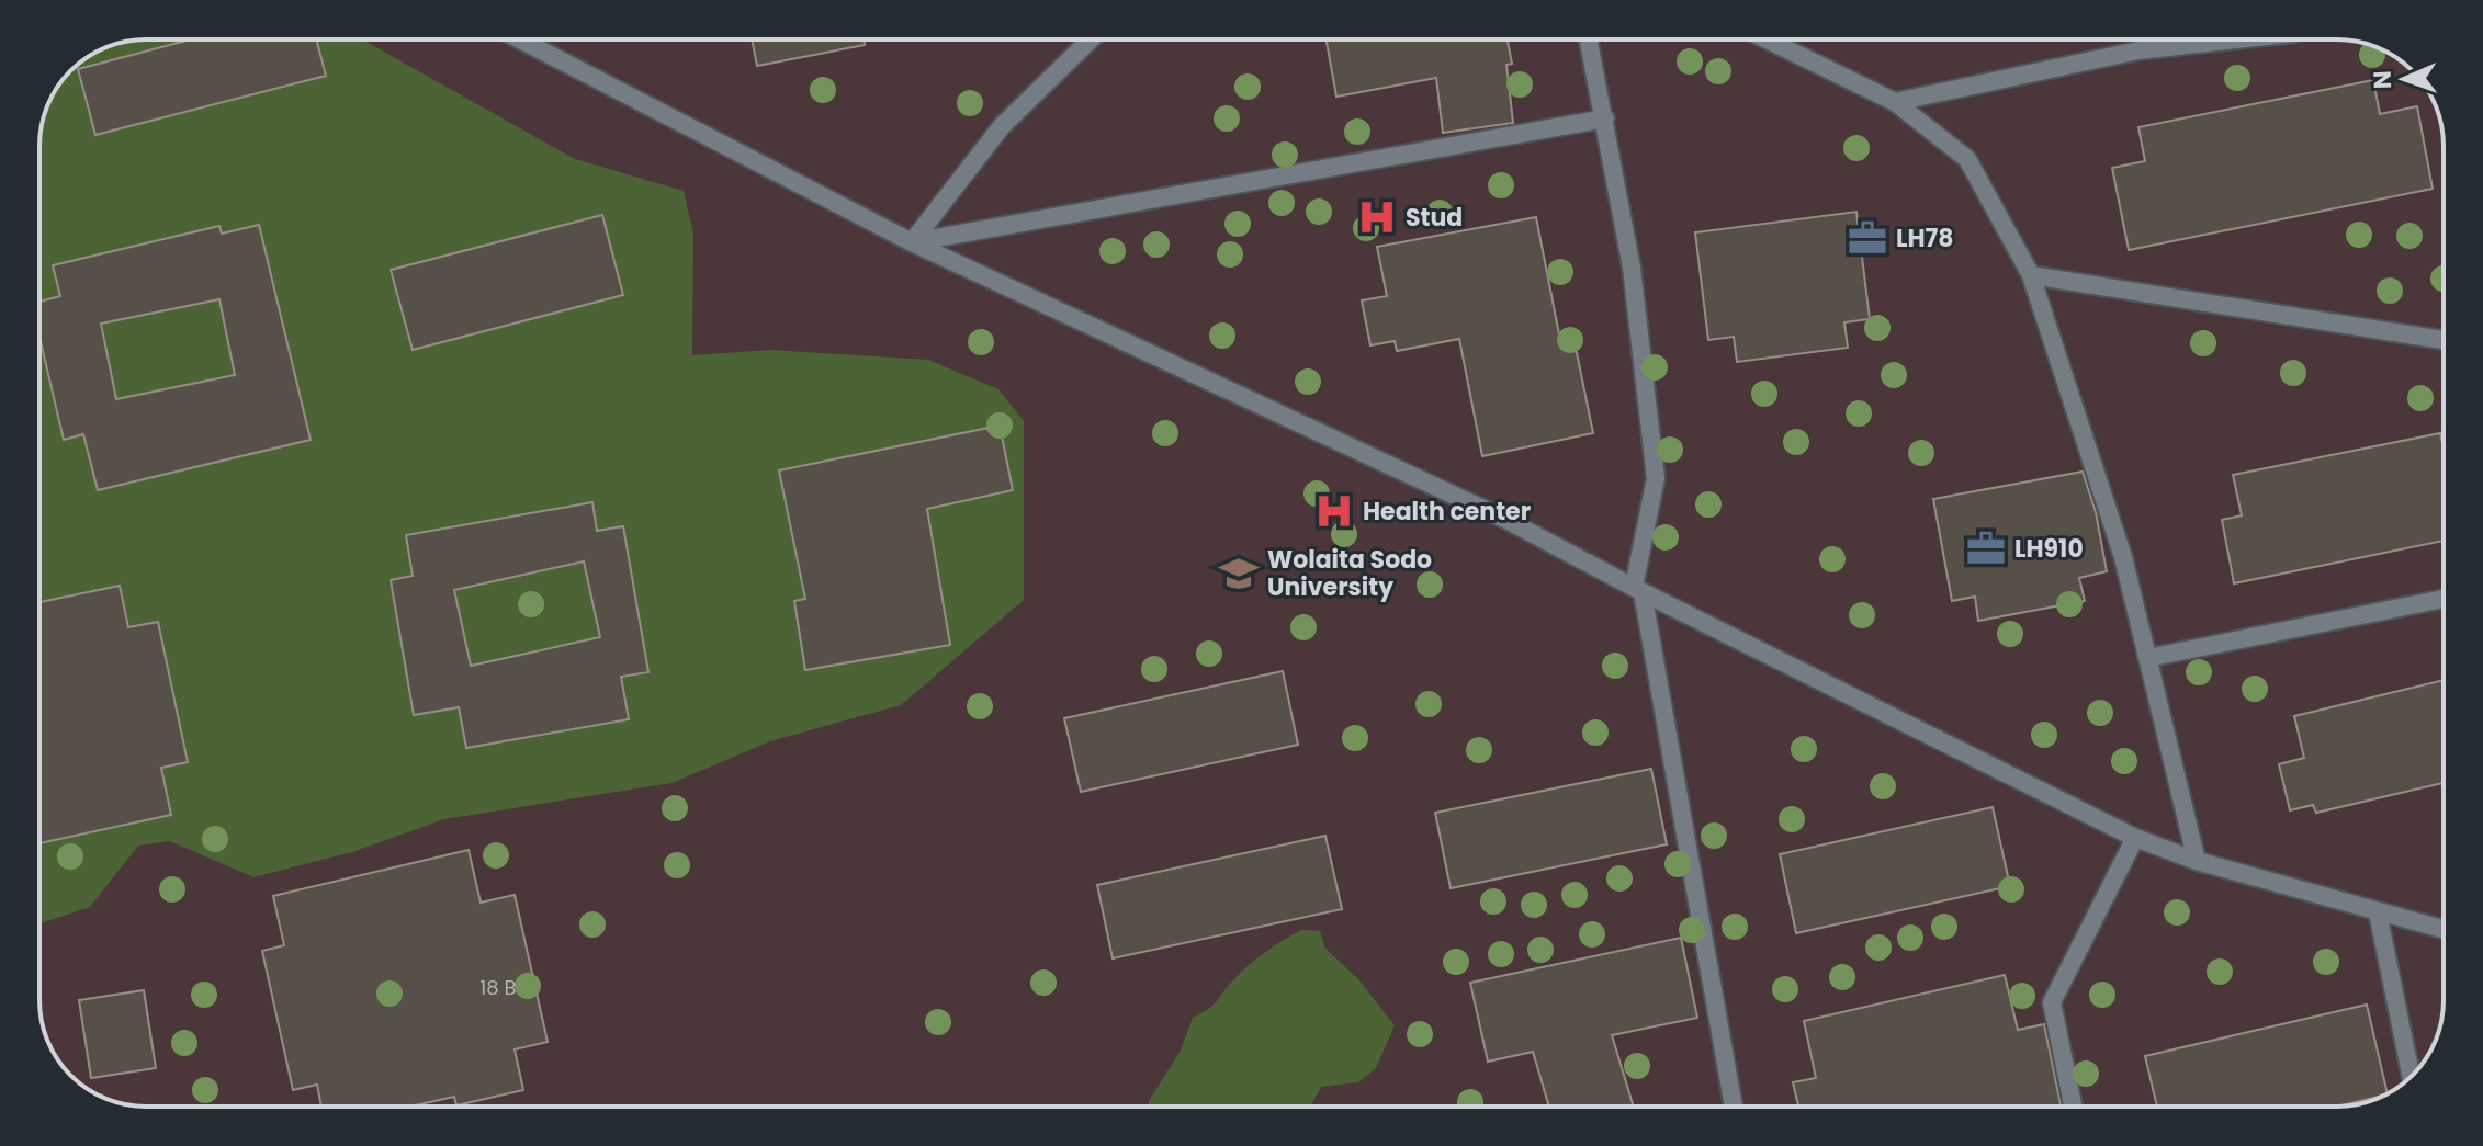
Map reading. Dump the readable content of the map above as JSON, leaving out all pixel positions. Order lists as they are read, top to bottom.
{
  "places": {
    "hospital": ["Stud", "Health center"],
    "office": ["LH78", "LH910"],
    "school or university": ["Wolaita Sodo University"]
  },
  "house_numbers": ["18 B"],
  "north": "left"
}
